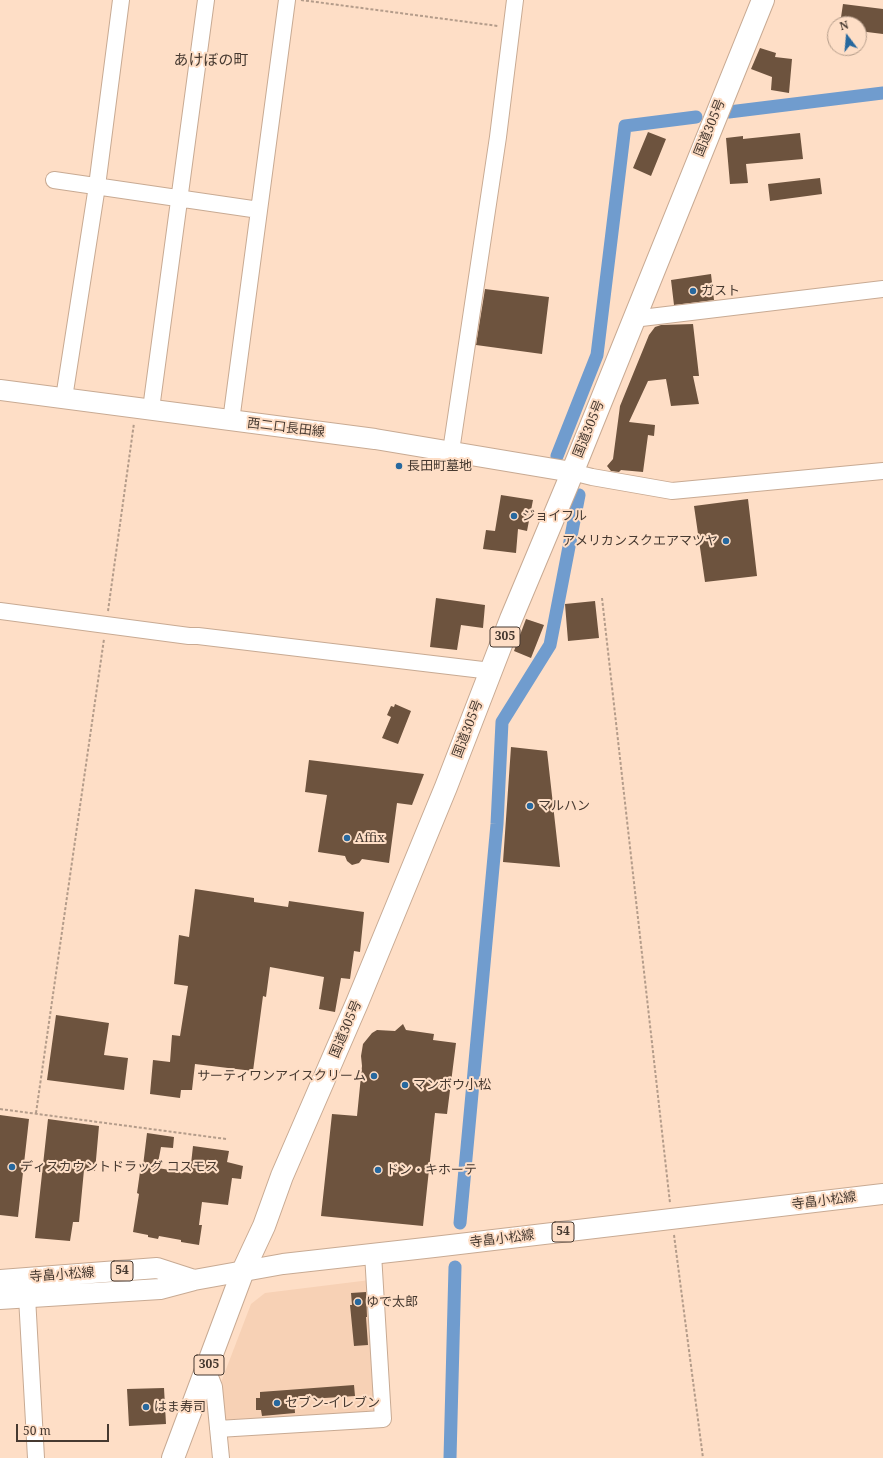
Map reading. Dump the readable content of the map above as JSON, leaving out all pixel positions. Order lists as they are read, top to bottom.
{
  "streets": {
    "highway": ["国道305号", "305"],
    "main road": ["西二口長田線", "寺畠小松線", "54"]
  },
  "crossings": [
    ["国道305号", "西二口長田線"],
    ["国道305号", "寺畠小松線"]
  ],
  "districts": ["あけぼの町"],
  "places": [
    "ガスト",
    "長田町墓地",
    "ジョイフル",
    "アメリカンスクエアマツヤ",
    "マルハン",
    "Affix",
    "サーティワンアイスクリーム",
    "マンボウ小松",
    "ディスカウントドラッグ コスモス",
    "ドン・キホーテ",
    "ゆで太郎",
    "セブン-イレブン",
    "はま寿司"
  ],
  "scale_bar": "50 m",
  "north": "top"
}
